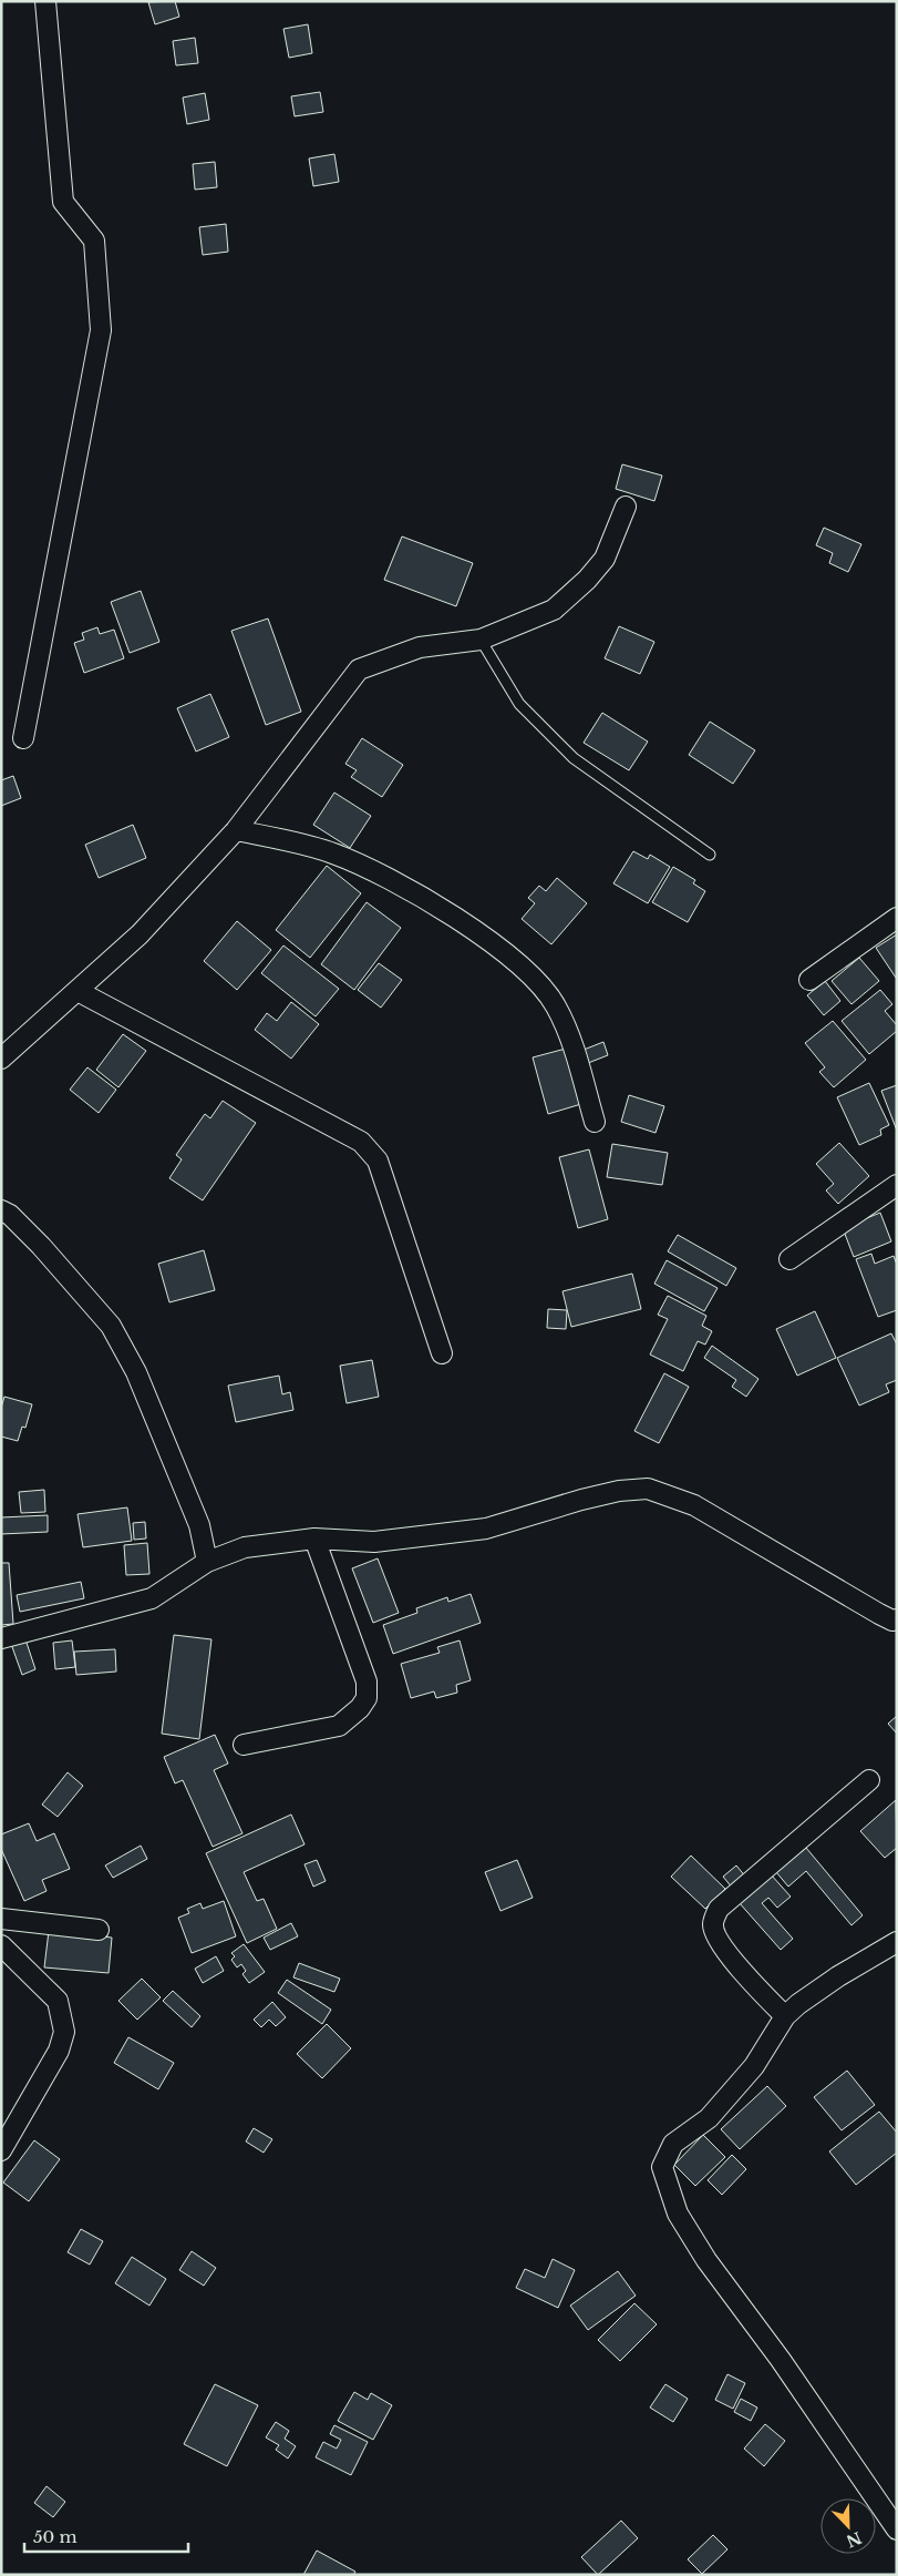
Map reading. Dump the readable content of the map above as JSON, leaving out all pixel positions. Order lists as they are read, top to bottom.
{
  "scale_bar": "50 m",
  "north": "bottom right"
}
